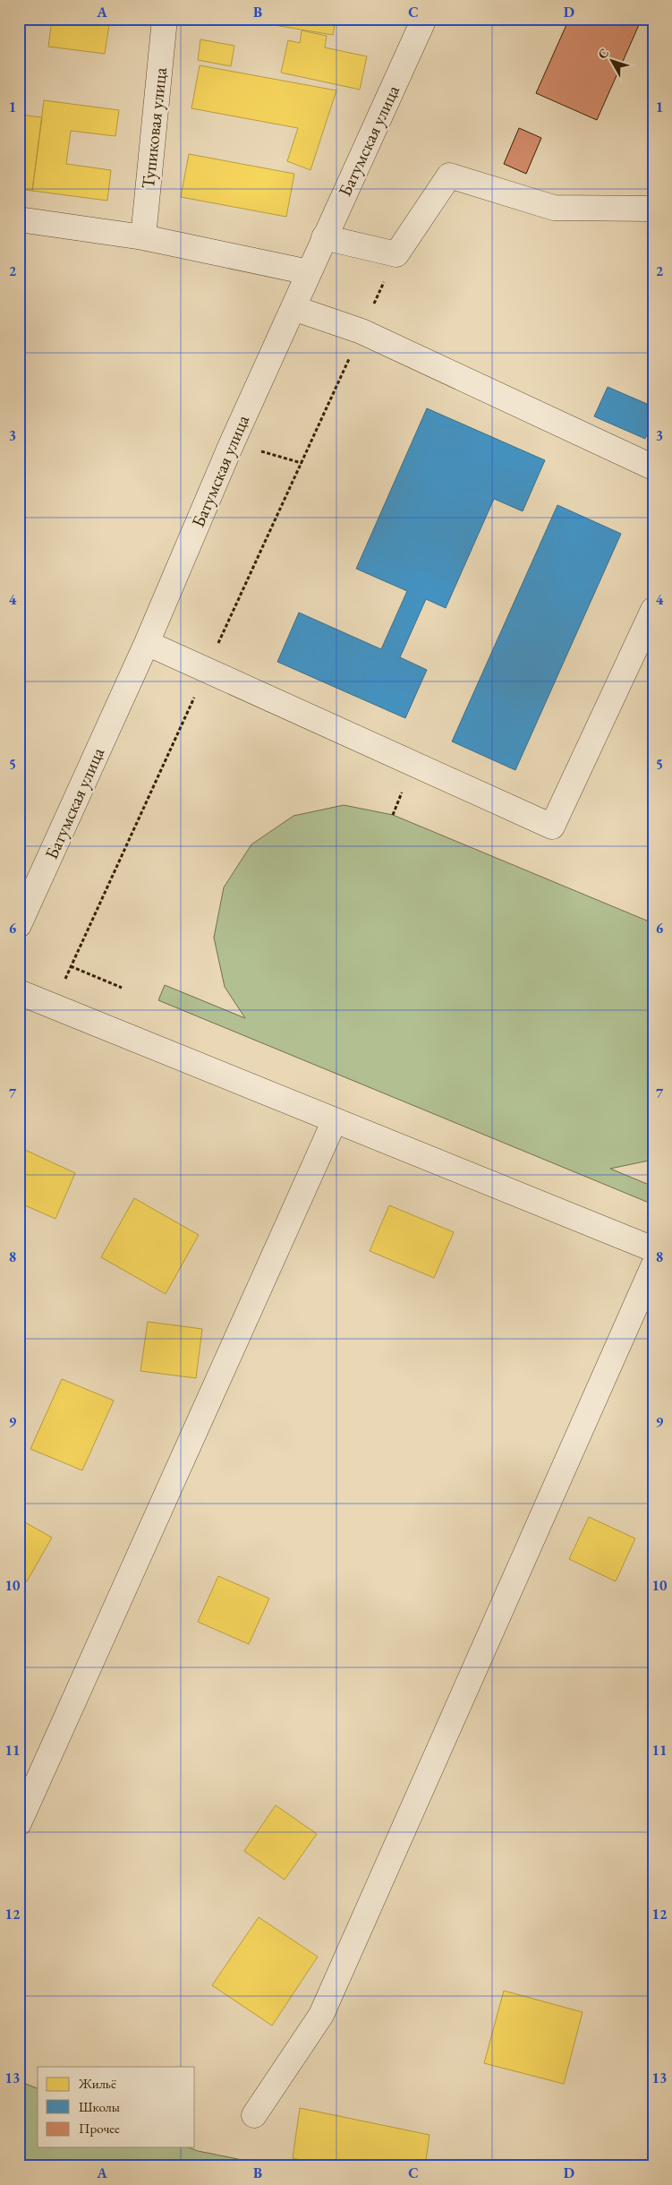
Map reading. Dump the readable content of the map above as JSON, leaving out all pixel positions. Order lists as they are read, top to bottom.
{
  "streets": {
    "street": ["Тупиковая улица", "Батумская улица"]
  },
  "legend": ["Жильё", "Школы", "Прочее"],
  "north": "top left",
  "grid": {
    "columns": [
      "A",
      "B",
      "C",
      "D"
    ],
    "rows": [
      "1",
      "2",
      "3",
      "4",
      "5",
      "6",
      "7",
      "8",
      "9",
      "10",
      "11",
      "12",
      "13"
    ]
  }
}
